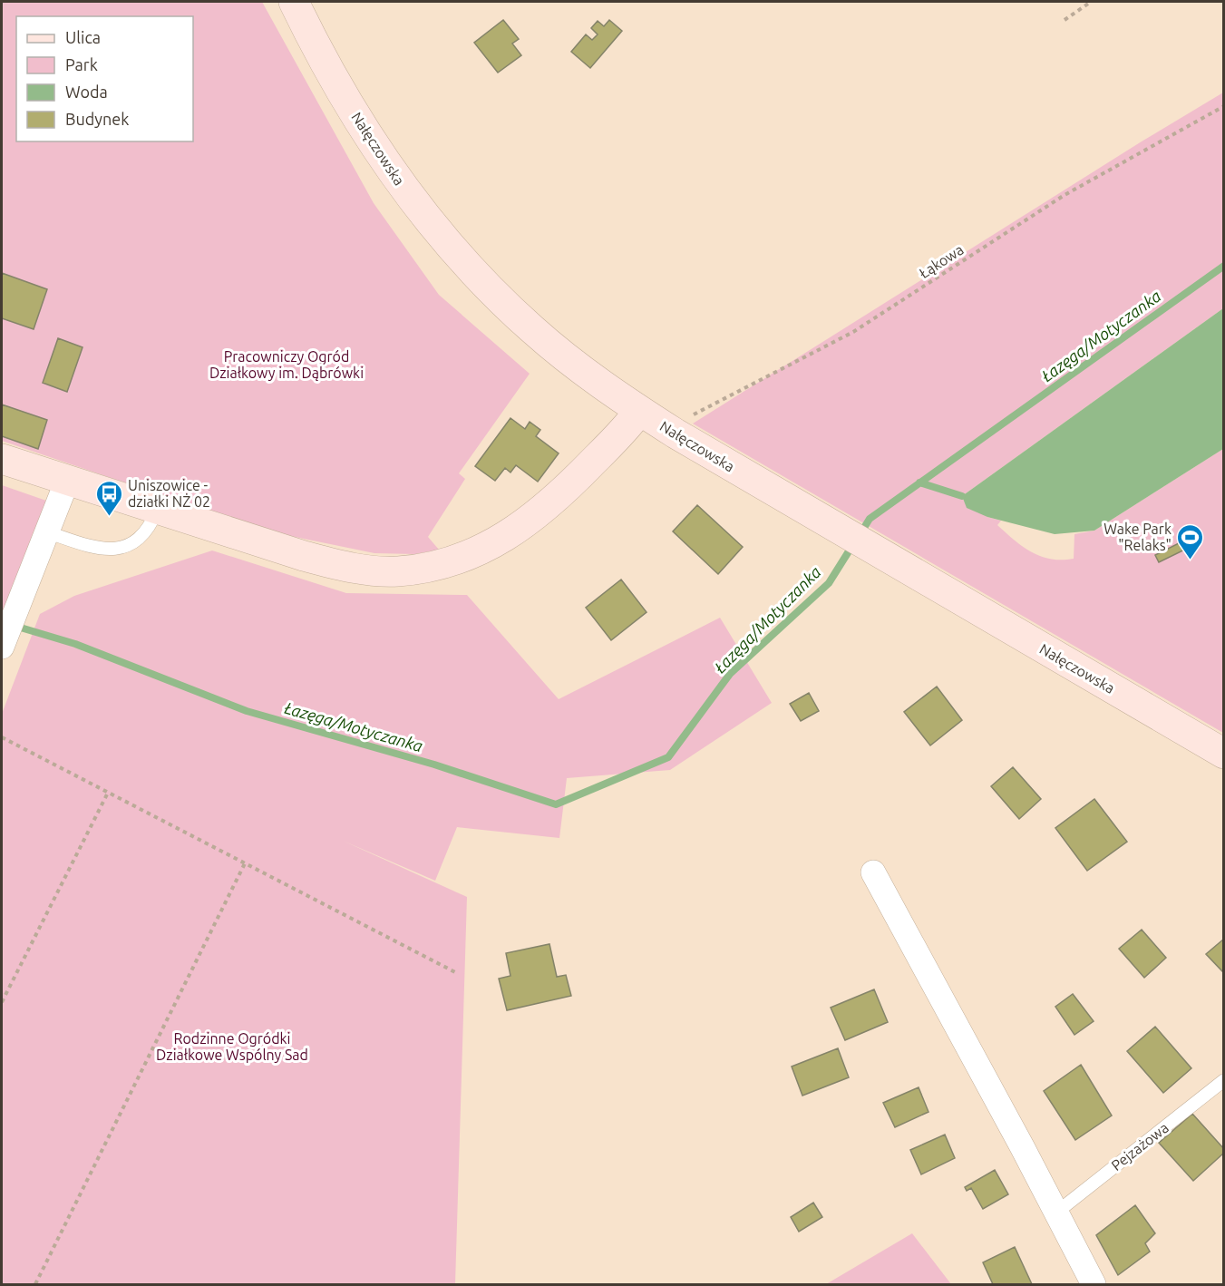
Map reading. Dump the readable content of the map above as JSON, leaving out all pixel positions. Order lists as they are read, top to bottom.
{
  "streets": {
    "main road": ["Nałęczowska"],
    "lane": ["Pejzażowa"],
    "path": ["Łąkowa"]
  },
  "crossings": [
    ["Nałęczowska", "Łąkowa"]
  ],
  "water": ["Łazęga/Motyczanka"],
  "parks": ["Pracowniczy Ogród Działkowy im. Dąbrówki", "Rodzinne Ogródki Działkowe Wspólny Sad"],
  "places": {
    "bus stop": ["Uniszowice - działki NŻ 02"],
    "sports": ["Wake Park \"Relaks\""]
  },
  "legend": [
    "Ulica",
    "Park",
    "Woda",
    "Budynek"
  ]
}
